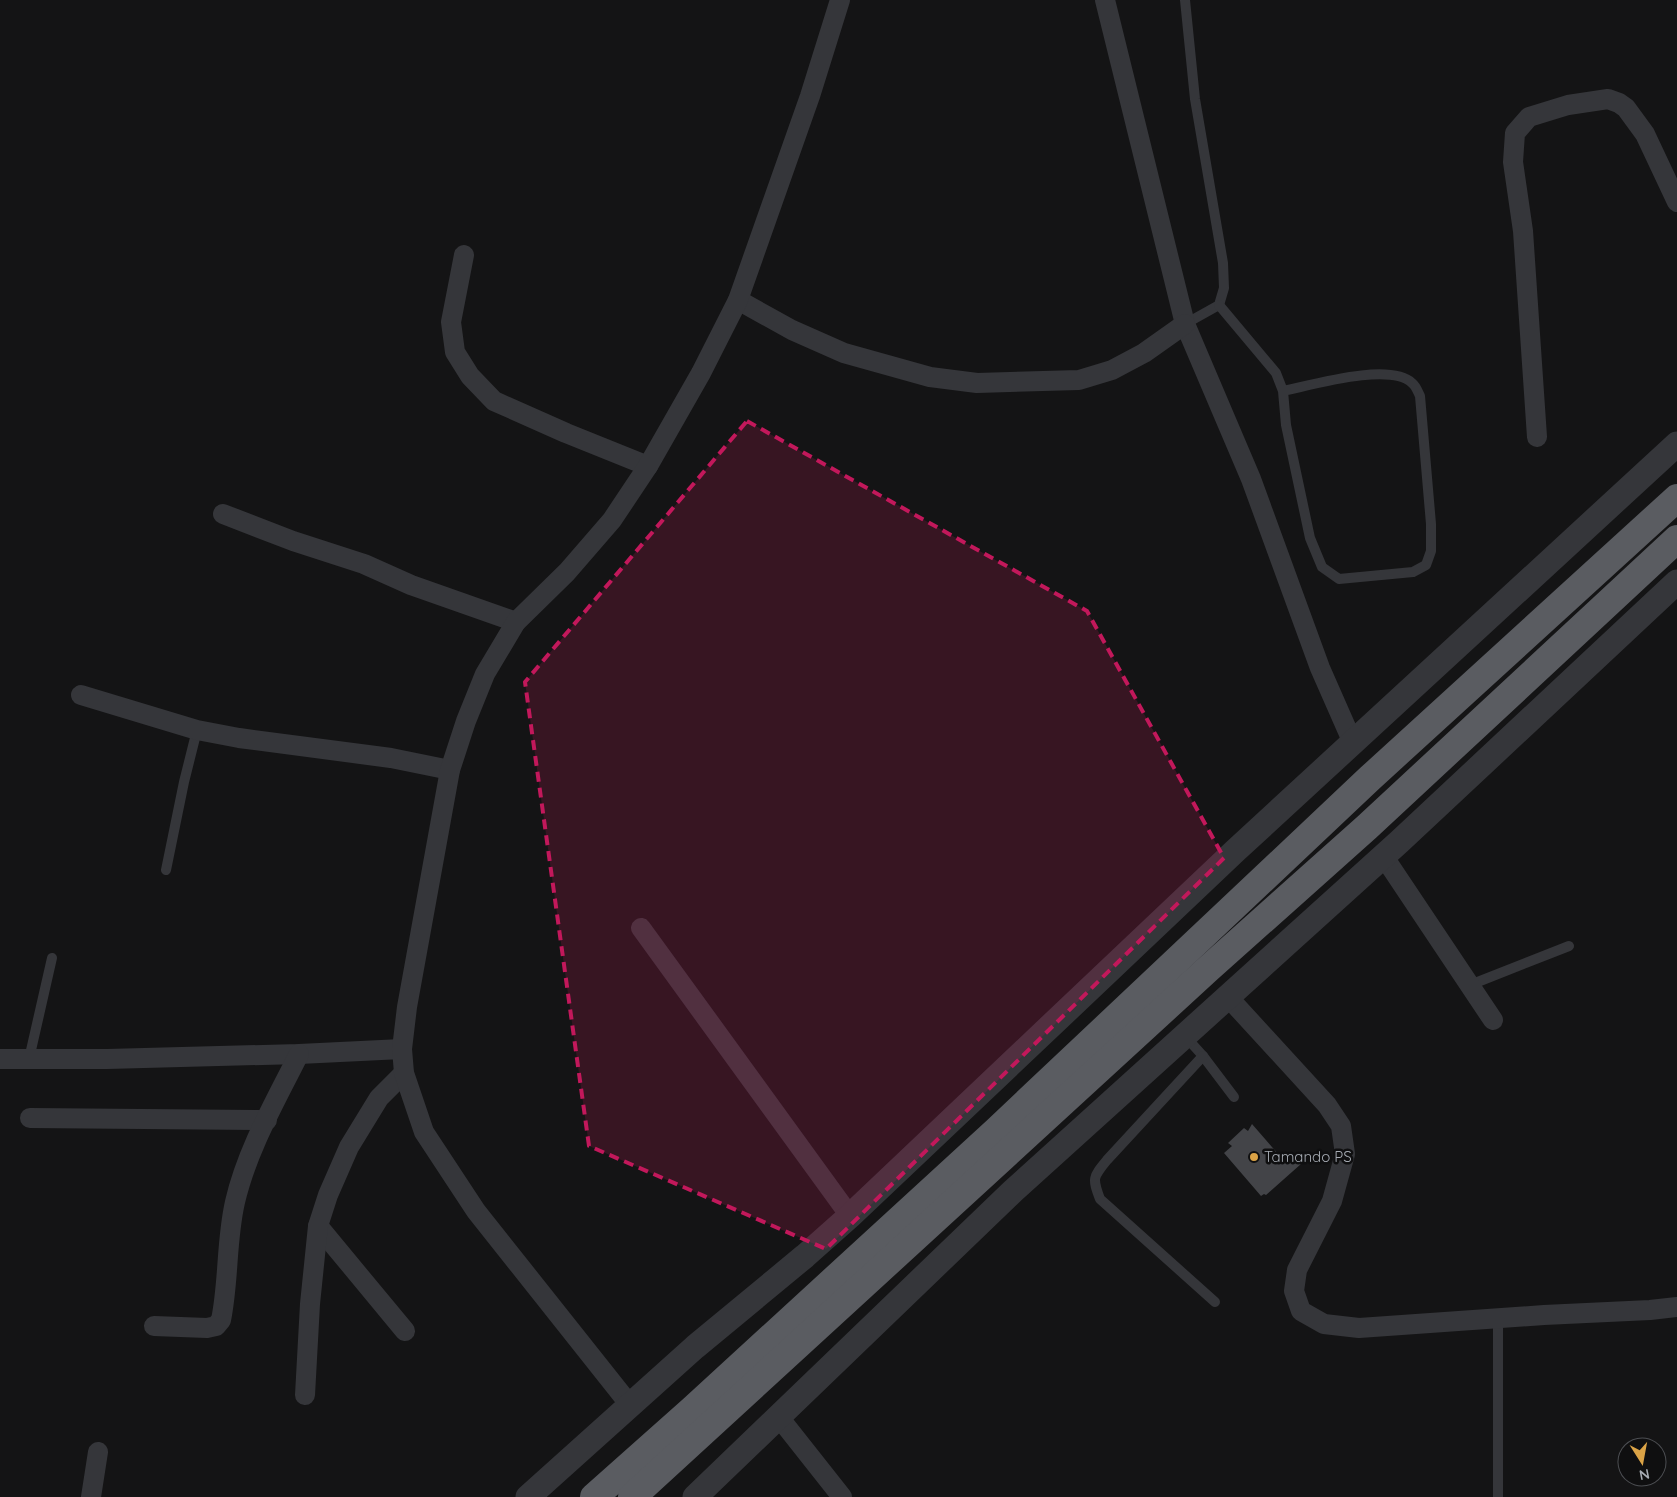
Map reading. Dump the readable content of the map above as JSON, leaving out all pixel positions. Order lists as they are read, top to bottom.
{
  "places": ["Tamando PS"],
  "north": "bottom"
}
